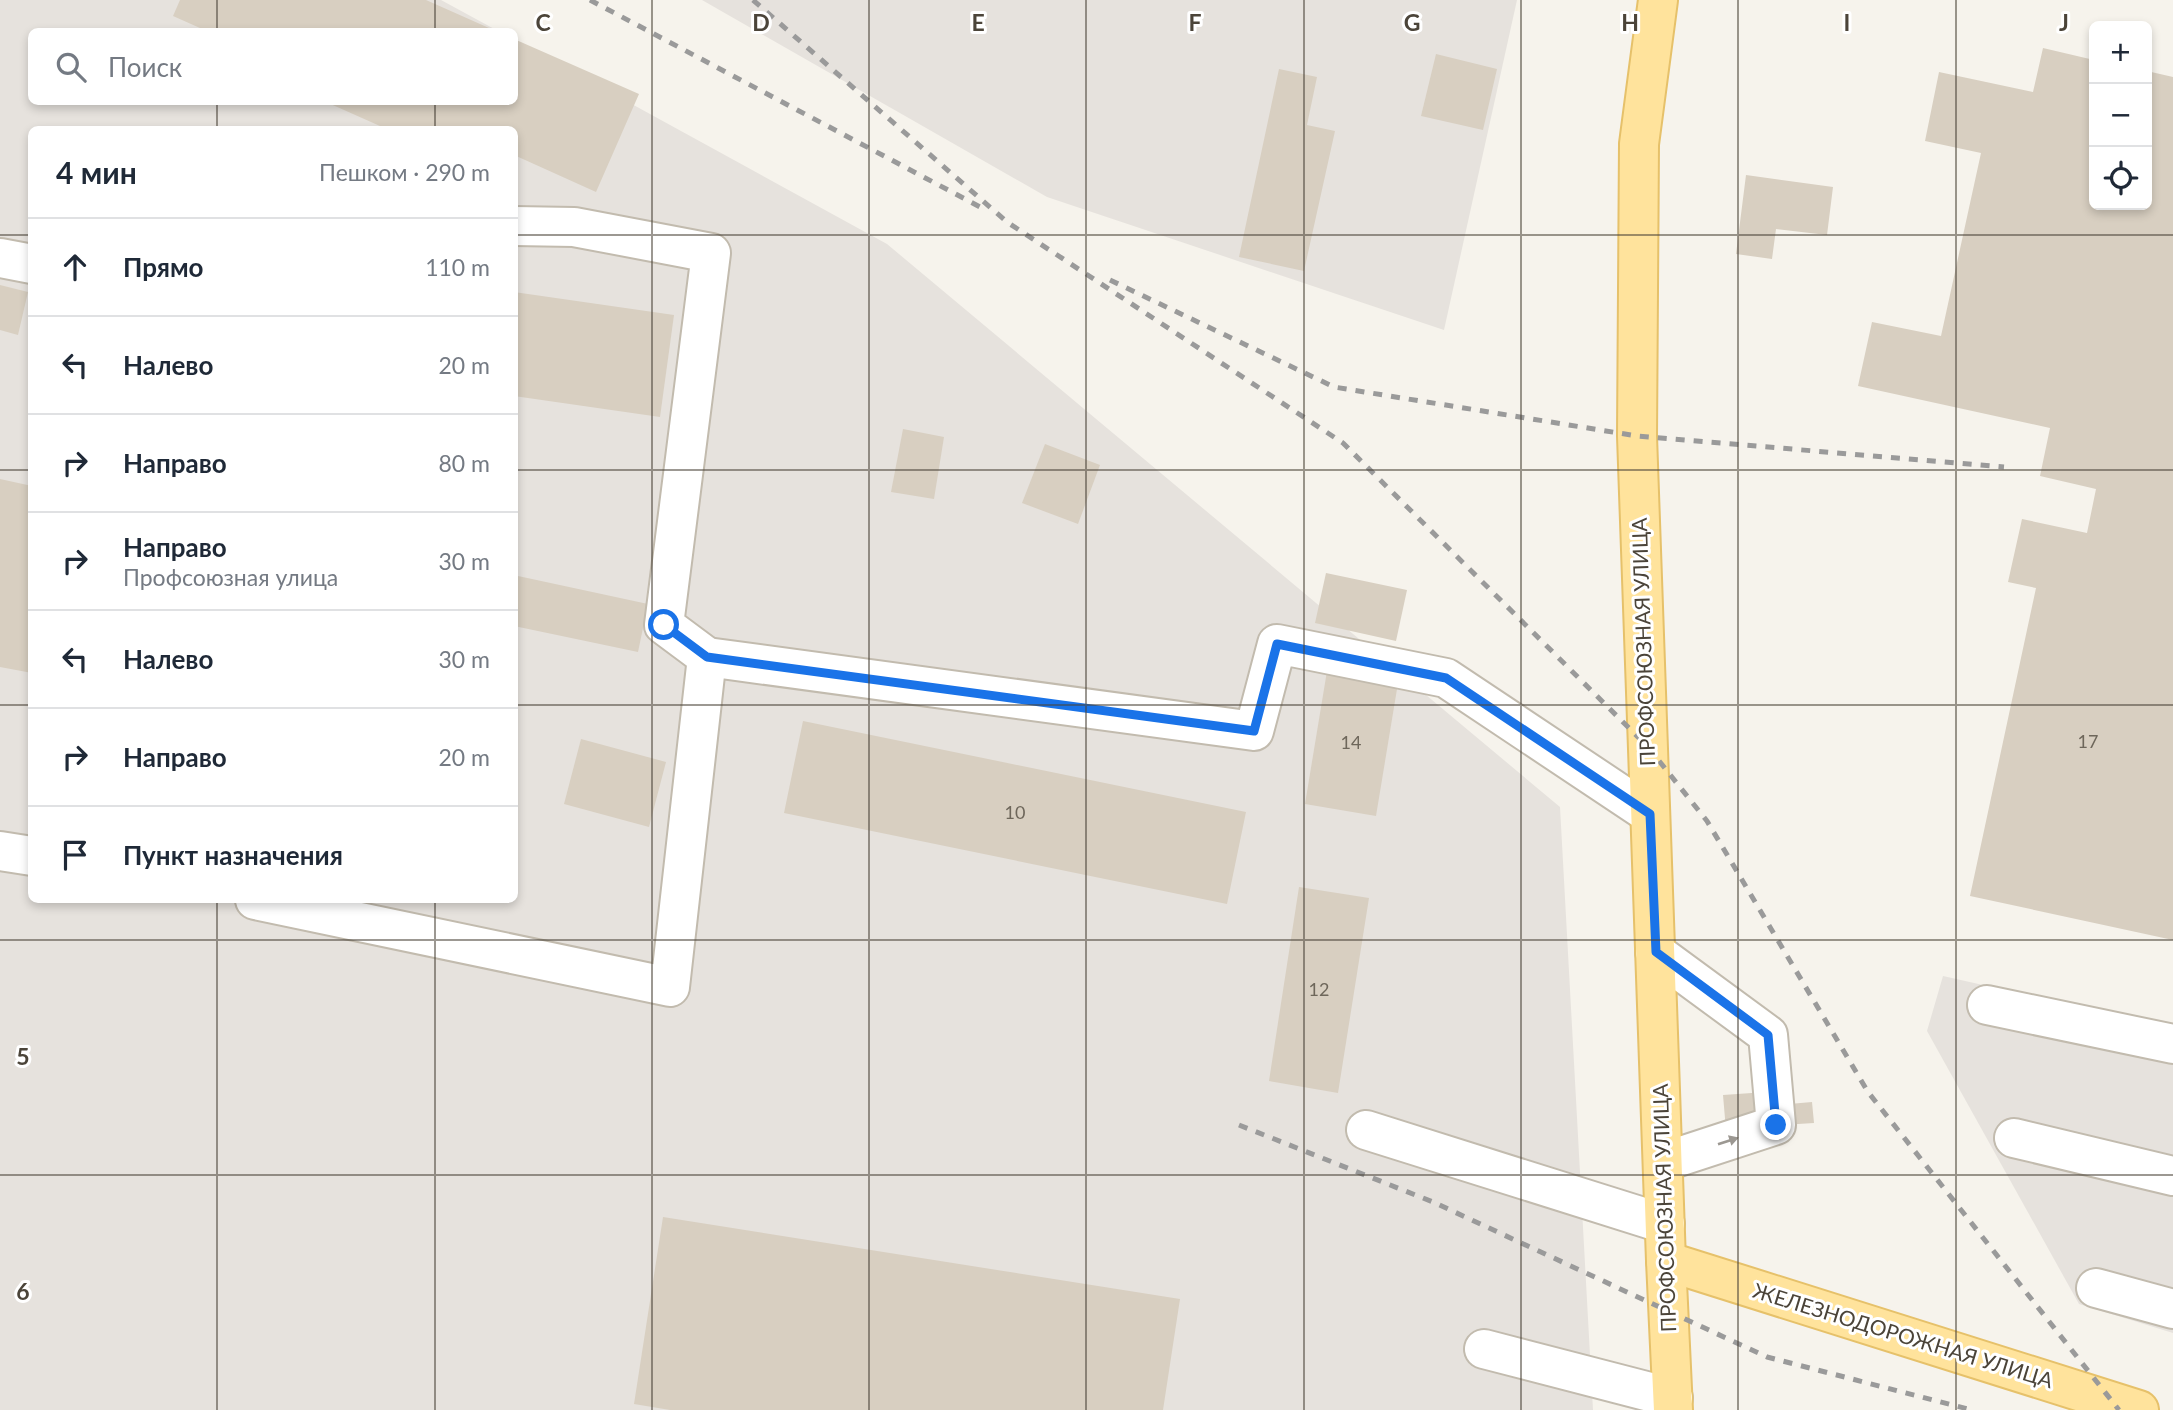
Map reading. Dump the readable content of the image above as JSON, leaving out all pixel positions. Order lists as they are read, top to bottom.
{
  "streets": {
    "main road": ["ПРОФСОЮЗНАЯ УЛИЦА", "ЖЕЛЕЗНОДОРОЖНАЯ УЛИЦА"]
  },
  "crossings": [
    ["ПРОФСОЮЗНАЯ УЛИЦА", "ЖЕЛЕЗНОДОРОЖНАЯ УЛИЦА"]
  ],
  "house_numbers": [
    "17",
    "14",
    "10",
    "12"
  ],
  "page": {
    "map_buttons": ["+", "−"],
    "search": "Поиск",
    "heading": ["4 мин", "Пешком · 290 m"],
    "list": [
      ["Прямо", "110 m"],
      ["Налево", "20 m"],
      ["Направо", "80 m"],
      ["Направо", "Профсоюзная улица", "30 m"],
      ["Налево", "30 m"],
      ["Направо", "20 m"],
      "Пункт назначения"
    ]
  },
  "grid": {
    "columns": [
      "C",
      "D",
      "E",
      "F",
      "G",
      "H",
      "I",
      "J"
    ],
    "rows": ["5", "6"]
  }
}
